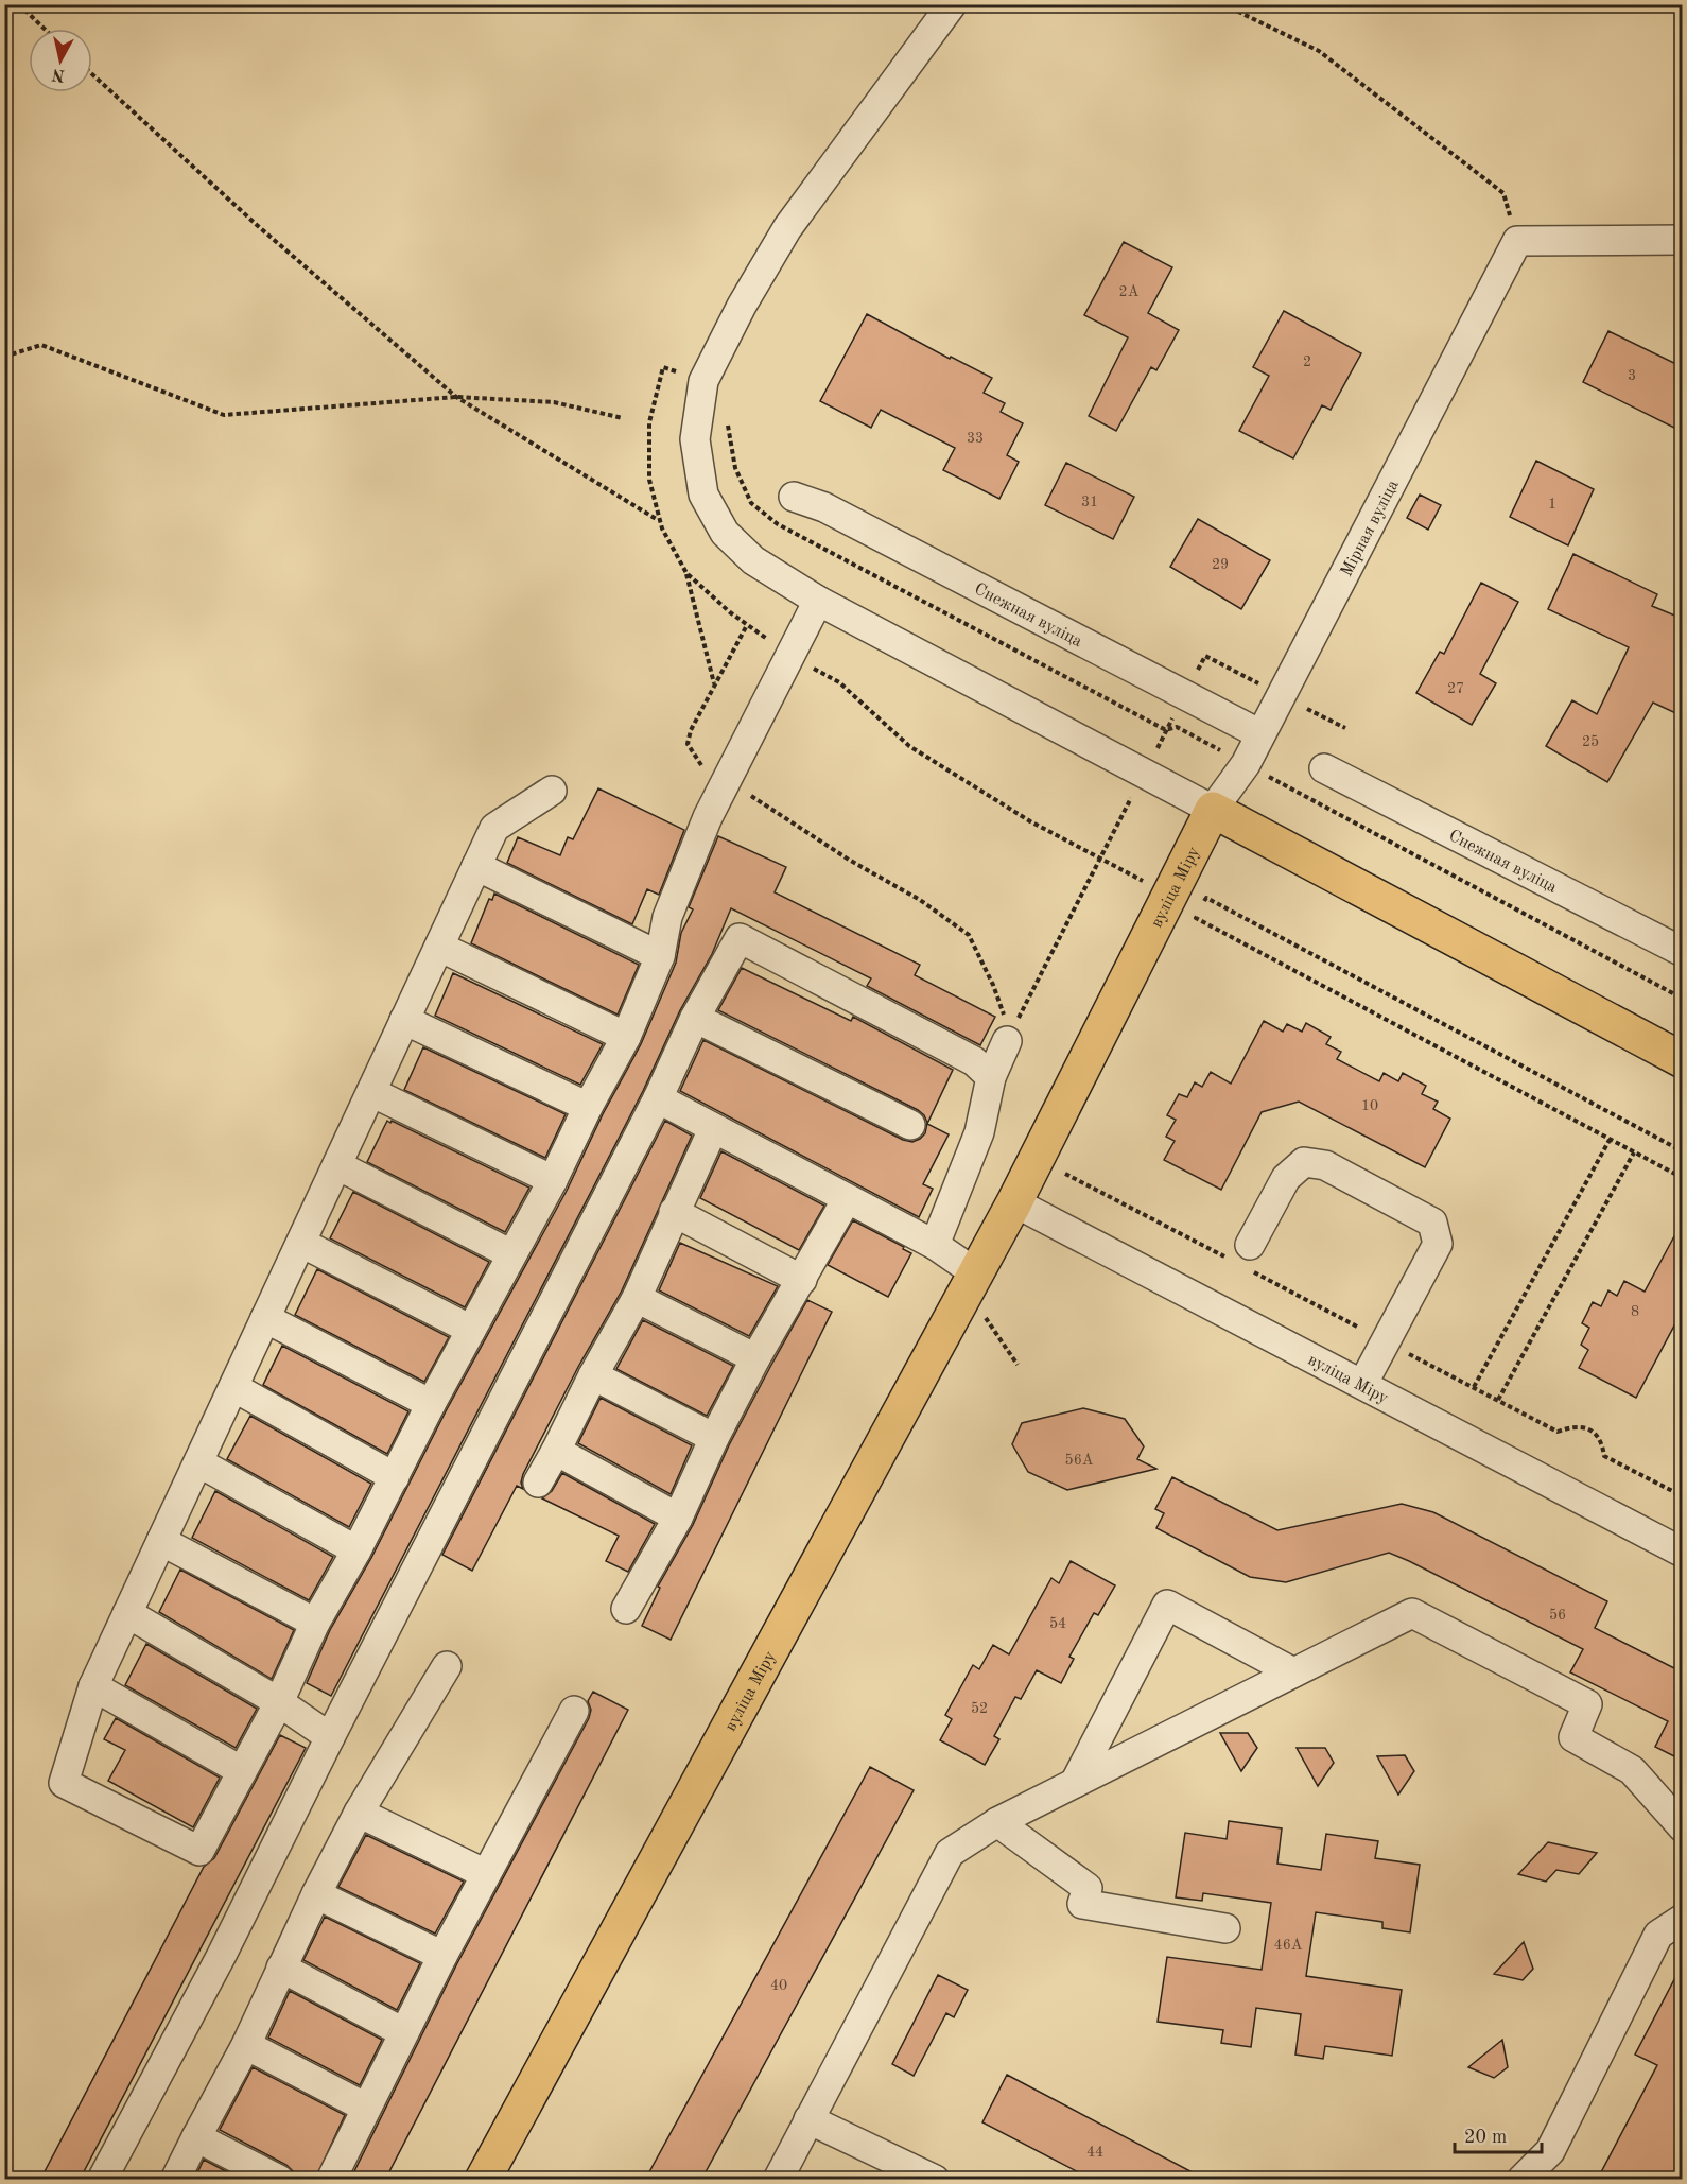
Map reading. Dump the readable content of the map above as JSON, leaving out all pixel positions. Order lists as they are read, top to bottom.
{
  "streets": {
    "main road": ["вуліца Міру"],
    "street": ["Мірная вуліца", "Снежная вуліца"]
  },
  "crossings": [
    ["Мірная вуліца", "Снежная вуліца"],
    ["Мірная вуліца", "вуліца Міру"]
  ],
  "house_numbers": [
    "2А",
    "2",
    "3",
    "33",
    "31",
    "1",
    "29",
    "27",
    "25",
    "10",
    "8",
    "56А",
    "56",
    "54",
    "52",
    "46А",
    "40",
    "44"
  ],
  "scale_bar": "20 m",
  "north": "bottom"
}
